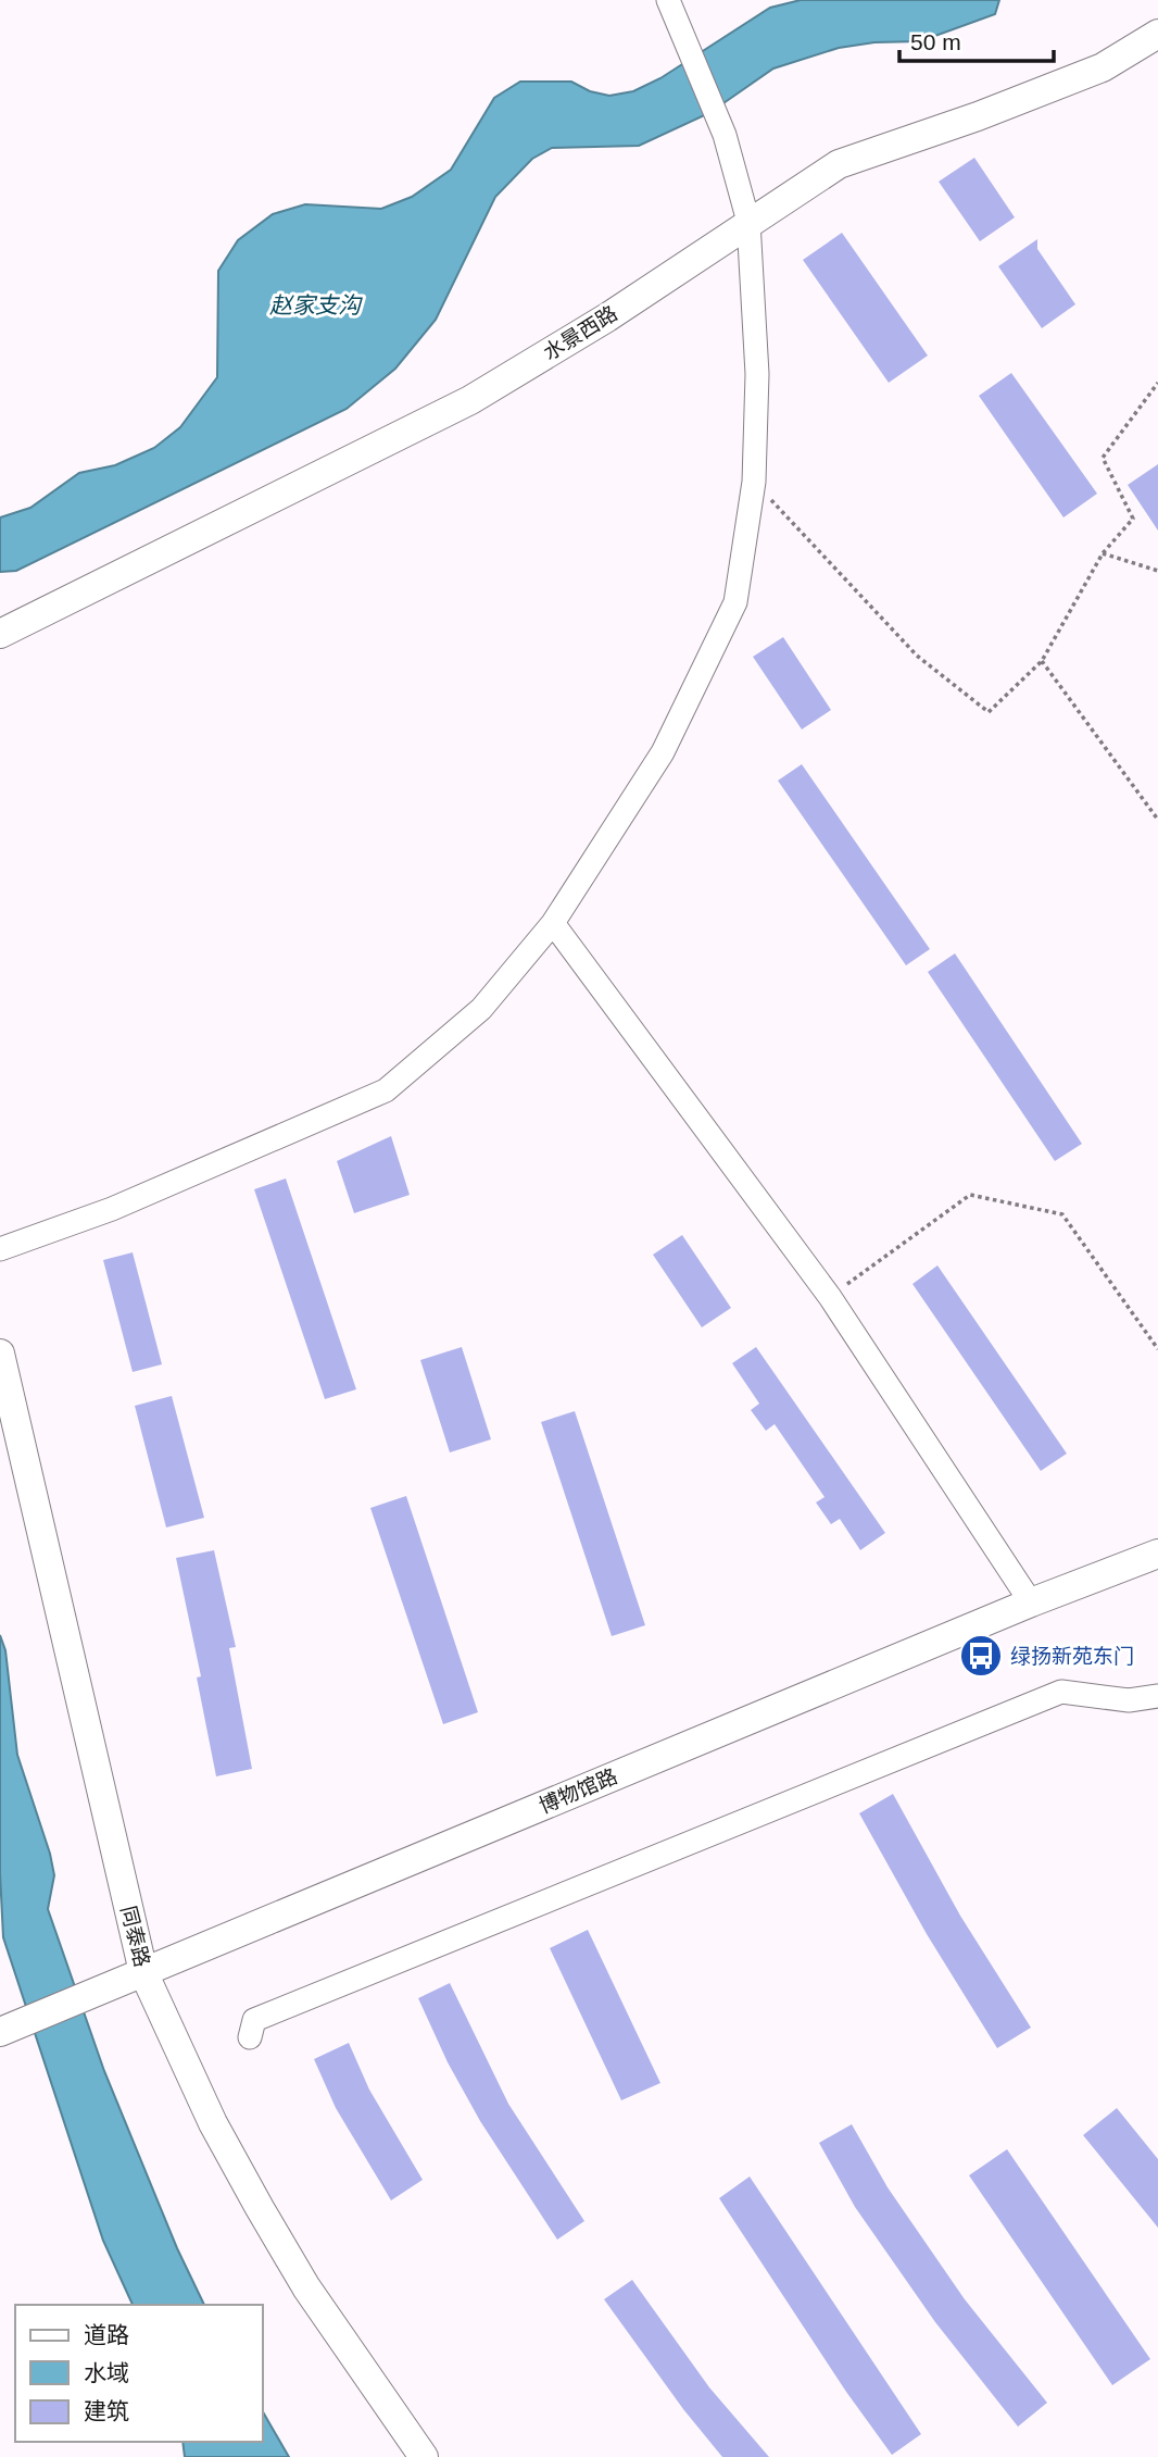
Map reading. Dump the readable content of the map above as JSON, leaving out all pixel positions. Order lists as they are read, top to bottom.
{
  "streets": {
    "street": ["水景西路", "博物馆路", "同泰路"]
  },
  "crossings": [
    ["博物馆路", "同泰路"]
  ],
  "water": ["赵家支沟"],
  "places": {
    "bus stop": ["绿扬新苑东门"]
  },
  "legend": ["道路", "水域", "建筑"],
  "scale_bar": "50 m"
}
